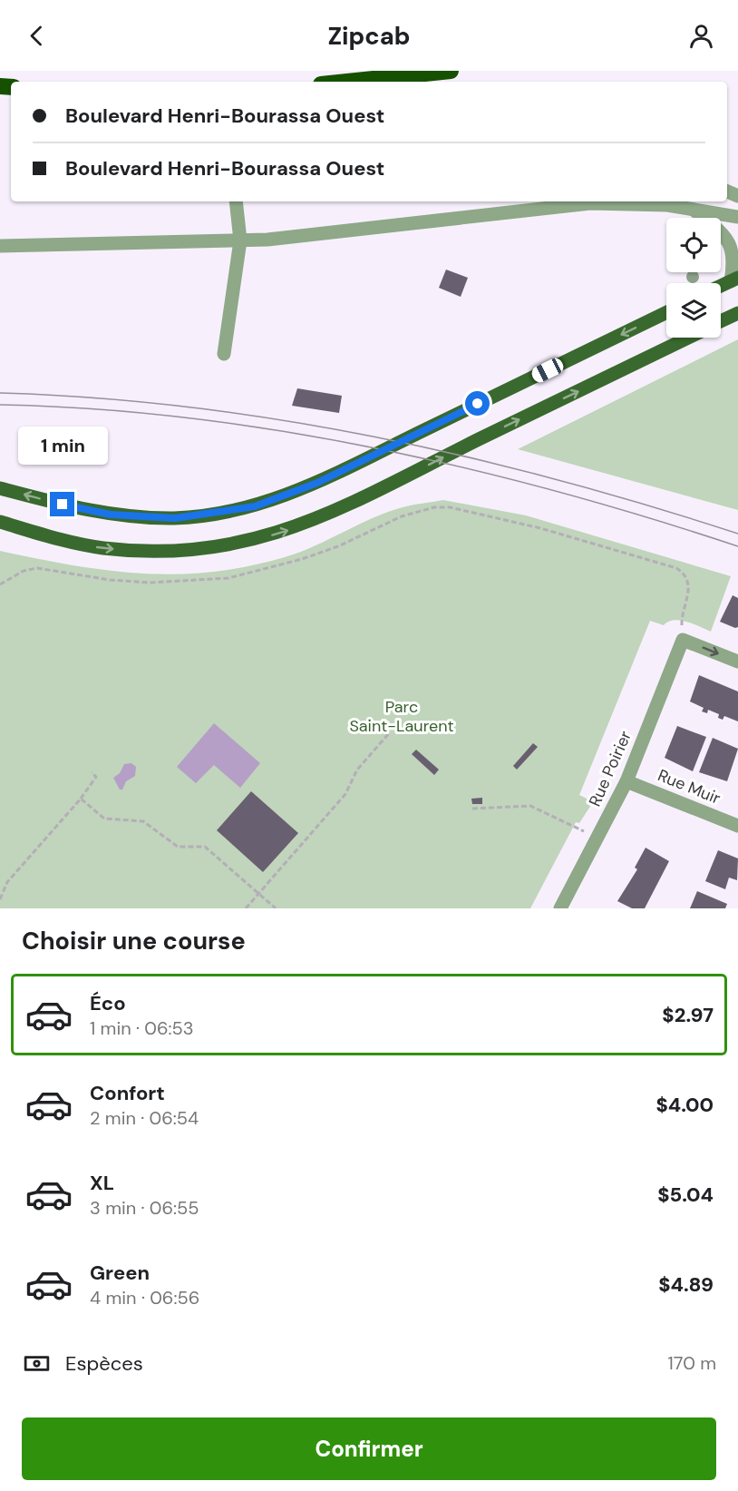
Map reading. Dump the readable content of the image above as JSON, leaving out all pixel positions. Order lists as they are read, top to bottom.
{
  "streets": {
    "street": ["Rue Poirier", "Rue Muir"]
  },
  "crossings": [
    ["Rue Poirier", "Rue Muir"]
  ],
  "parks": ["Parc Saint-Laurent"],
  "page": {
    "header": "Zipcab",
    "banner": ["Boulevard Henri-Bourassa Ouest", "Boulevard Henri-Bourassa Ouest"],
    "bubble": "1 min",
    "heading": "Choisir une course",
    "list": [
      {
        "name": "Éco",
        "note": "1 min · 06:53",
        "value": "$2.97"
      },
      {
        "name": "Confort",
        "note": "2 min · 06:54",
        "value": "$4.00"
      },
      {
        "name": "XL",
        "note": "3 min · 06:55",
        "value": "$5.04"
      },
      {
        "name": "Green",
        "note": "4 min · 06:56",
        "value": "$4.89"
      }
    ],
    "pay": ["Espèces", "170 m"],
    "buttons": "Confirmer"
  }
}
